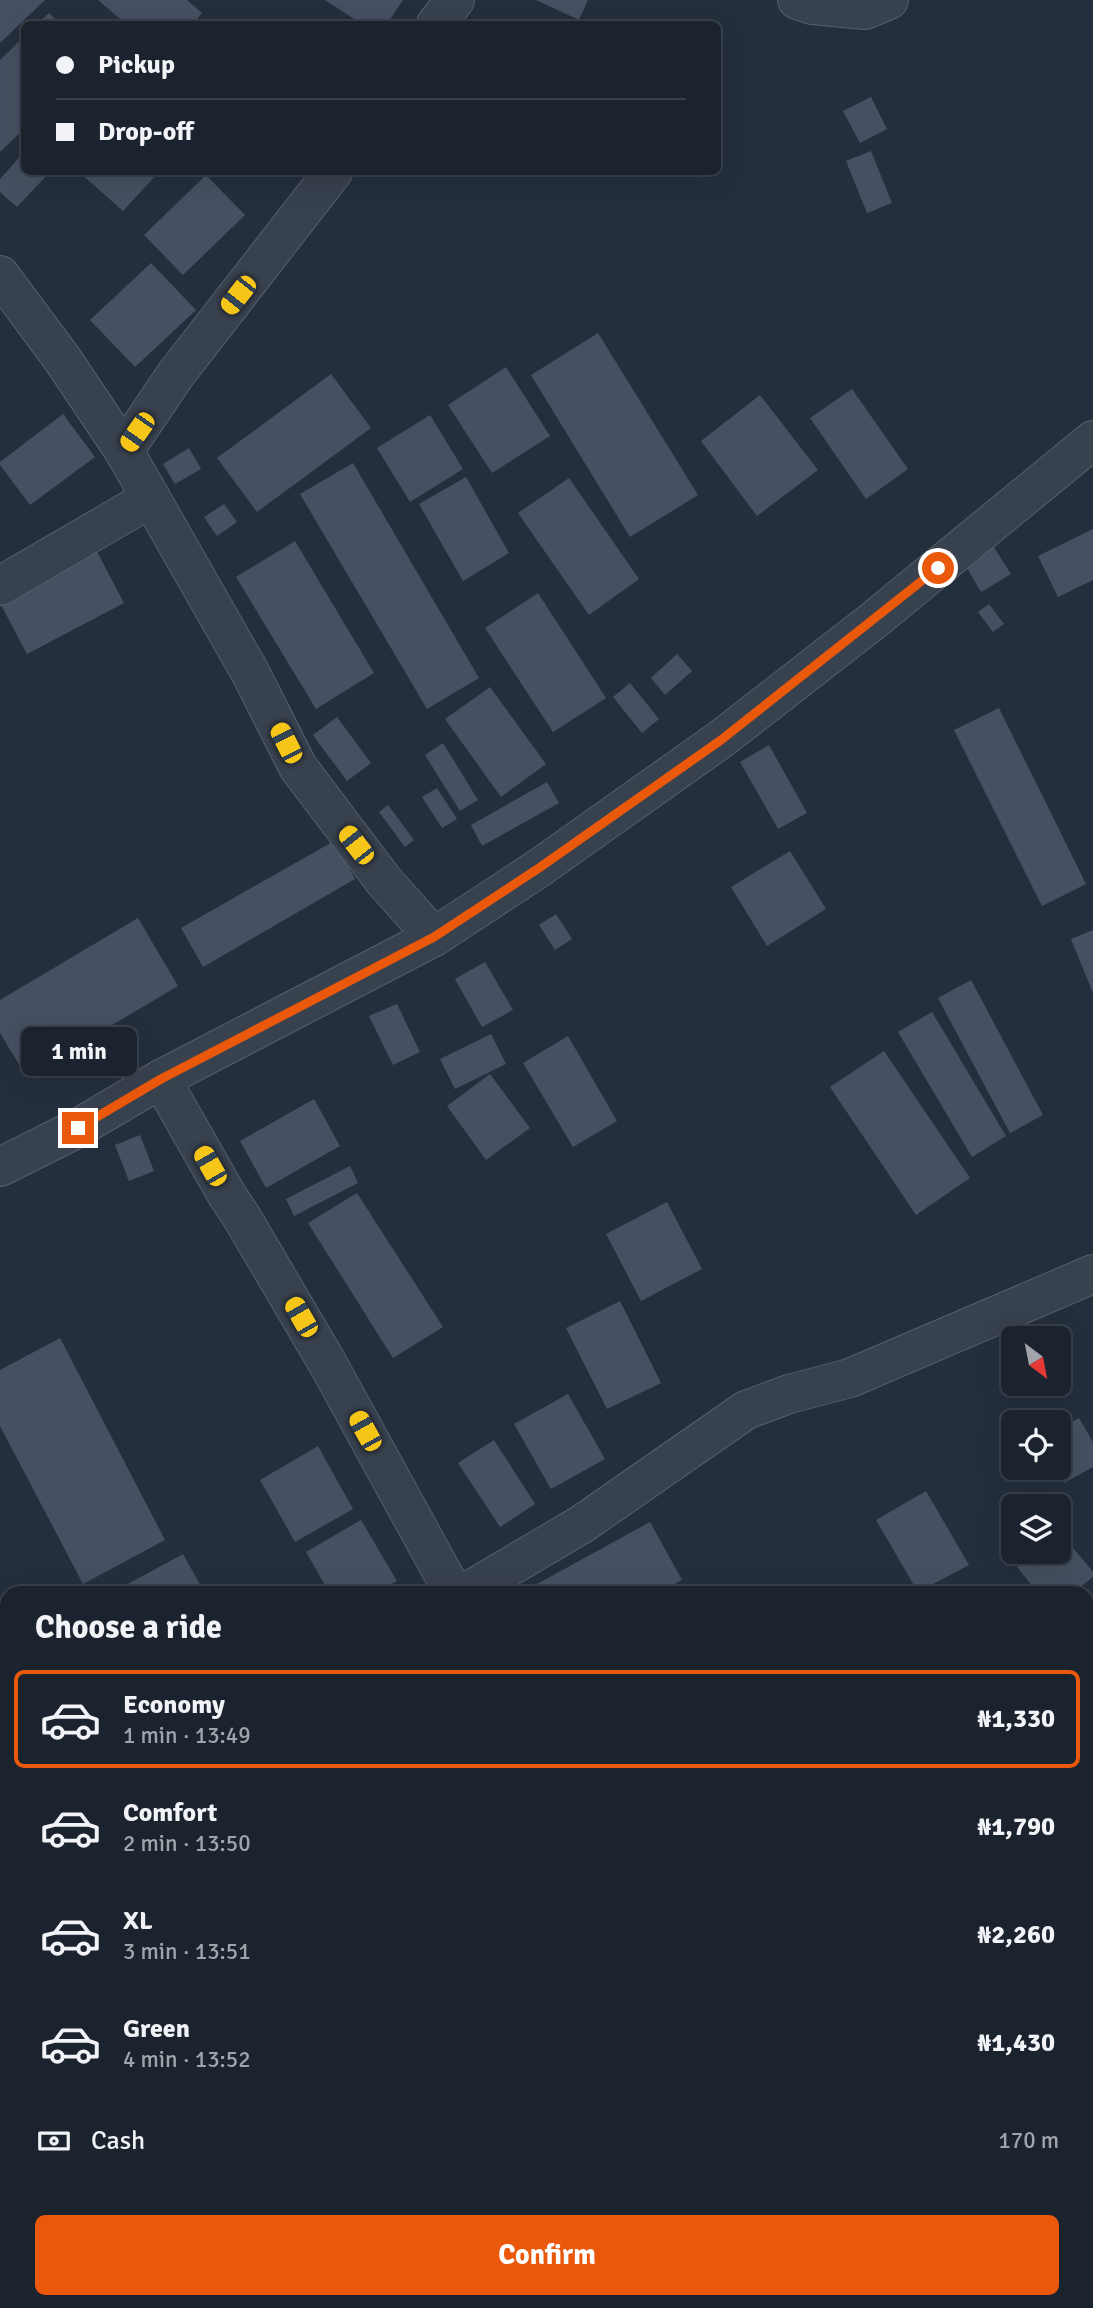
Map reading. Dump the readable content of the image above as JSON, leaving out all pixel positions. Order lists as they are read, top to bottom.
{
  "north": "bottom right",
  "page": {
    "banner": ["Pickup", "Drop-off"],
    "bubble": "1 min",
    "heading": "Choose a ride",
    "list": [
      {
        "name": "Economy",
        "note": "1 min · 13:49",
        "value": "₦1,330"
      },
      {
        "name": "Comfort",
        "note": "2 min · 13:50",
        "value": "₦1,790"
      },
      {
        "name": "XL",
        "note": "3 min · 13:51",
        "value": "₦2,260"
      },
      {
        "name": "Green",
        "note": "4 min · 13:52",
        "value": "₦1,430"
      }
    ],
    "pay": ["Cash", "170 m"],
    "buttons": "Confirm"
  }
}
